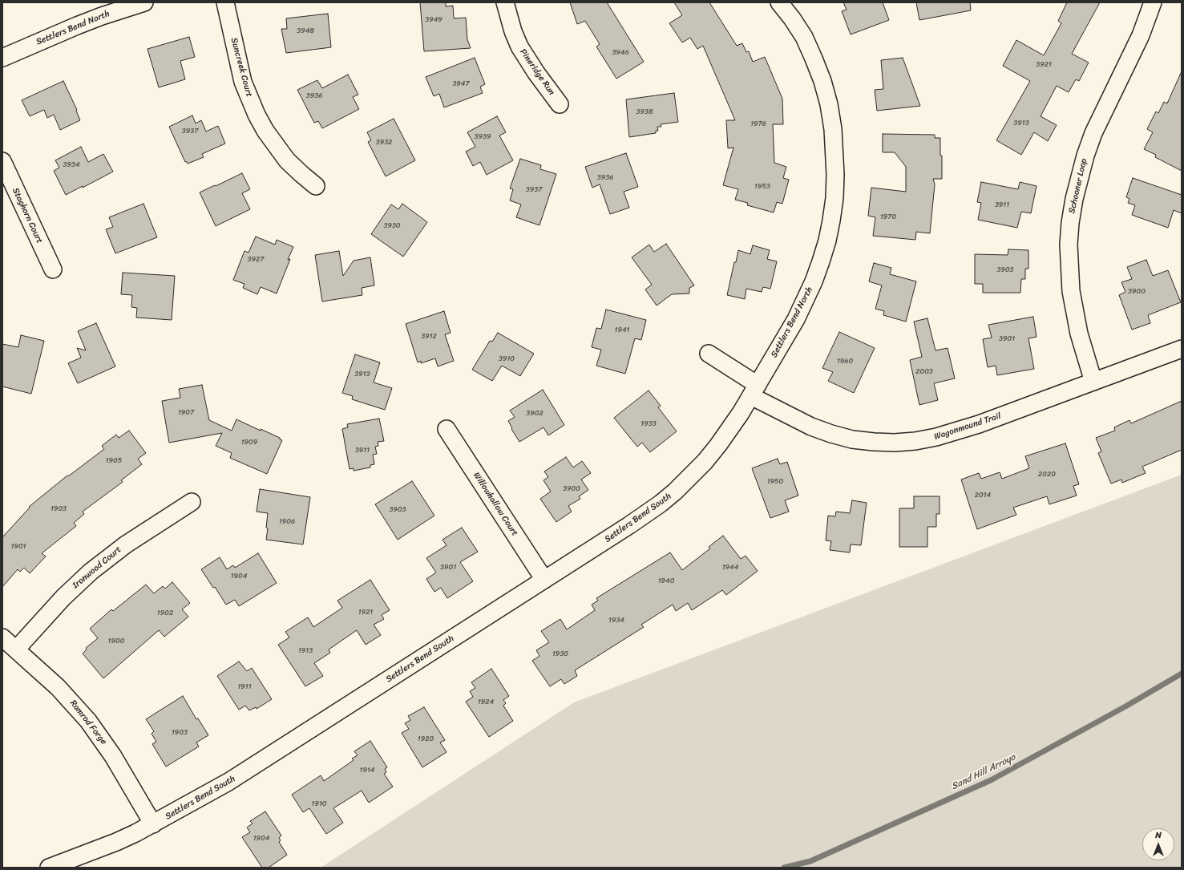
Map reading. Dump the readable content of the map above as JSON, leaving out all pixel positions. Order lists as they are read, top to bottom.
{
  "streets": {
    "street": [
      "Settlers Bend North",
      "Suncreek Court",
      "Pineridge Run",
      "Schooner Loop",
      "Staghorn Court",
      "Wagonmound Trail",
      "Willowhollow Court",
      "Settlers Bend South",
      "Ironwood Court",
      "Ramrod Forge"
    ]
  },
  "crossings": [
    ["Settlers Bend North", "Wagonmound Trail"],
    ["Settlers Bend North", "Settlers Bend South"],
    ["Schooner Loop", "Wagonmound Trail"],
    ["Wagonmound Trail", "Settlers Bend South"],
    ["Willowhollow Court", "Settlers Bend South"],
    ["Settlers Bend South", "Ramrod Forge"],
    ["Ironwood Court", "Ramrod Forge"]
  ],
  "water": ["Sand Hill Arroyo"],
  "house_numbers": [
    "3949",
    "3948",
    "3946",
    "3921",
    "3947",
    "3936",
    "3938",
    "3913",
    "1976",
    "3937",
    "3939",
    "3932",
    "3934",
    "3936",
    "1953",
    "3937",
    "3911",
    "1970",
    "3930",
    "3927",
    "3903",
    "3900",
    "1941",
    "3912",
    "3901",
    "3910",
    "1960",
    "2003",
    "3913",
    "1907",
    "3902",
    "1933",
    "1909",
    "3911",
    "1905",
    "2020",
    "1950",
    "3900",
    "2014",
    "1903",
    "3903",
    "1906",
    "1901",
    "3901",
    "1944",
    "1904",
    "1940",
    "1921",
    "1902",
    "1934",
    "1900",
    "1913",
    "1930",
    "1911",
    "1924",
    "1903",
    "1920",
    "1914",
    "1910",
    "1904"
  ],
  "north": "top"
}
